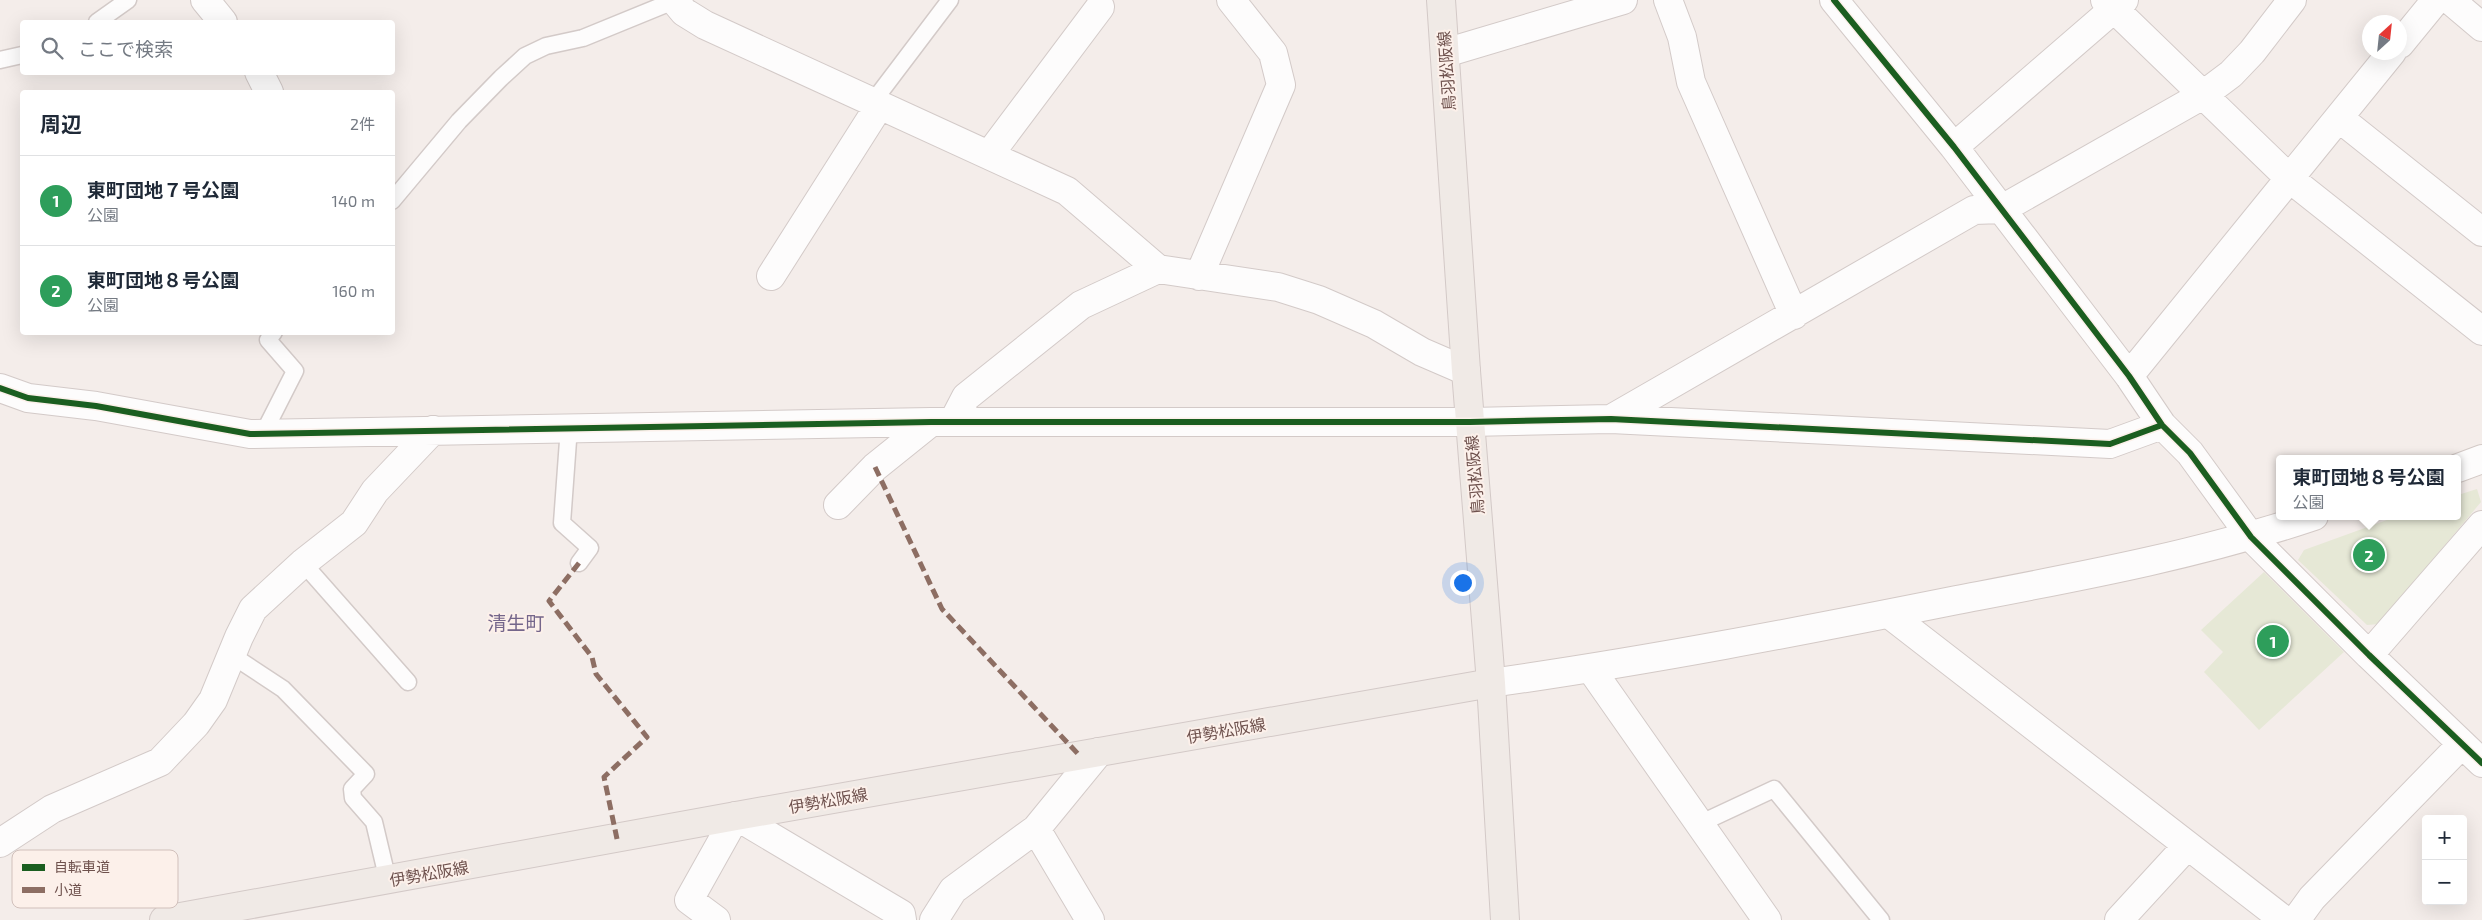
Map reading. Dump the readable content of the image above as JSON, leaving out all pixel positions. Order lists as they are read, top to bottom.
{
  "streets": {
    "main road": ["鳥羽松阪線", "伊勢松阪線"]
  },
  "crossings": [
    ["鳥羽松阪線", "伊勢松阪線"]
  ],
  "districts": ["清生町"],
  "legend": ["自転車道", "小道"],
  "north": "top right",
  "page": {
    "search": "ここで検索",
    "heading": ["周辺", "2件"],
    "list": [
      {
        "mark": "1",
        "name": "東町団地７号公園",
        "note": "公園",
        "value": "140 m"
      },
      {
        "mark": "2",
        "name": "東町団地８号公園",
        "note": "公園",
        "value": "160 m"
      }
    ],
    "popup": ["東町団地８号公園", "公園"],
    "pins": ["2", "1"],
    "map_buttons": ["+", "−"]
  }
}
